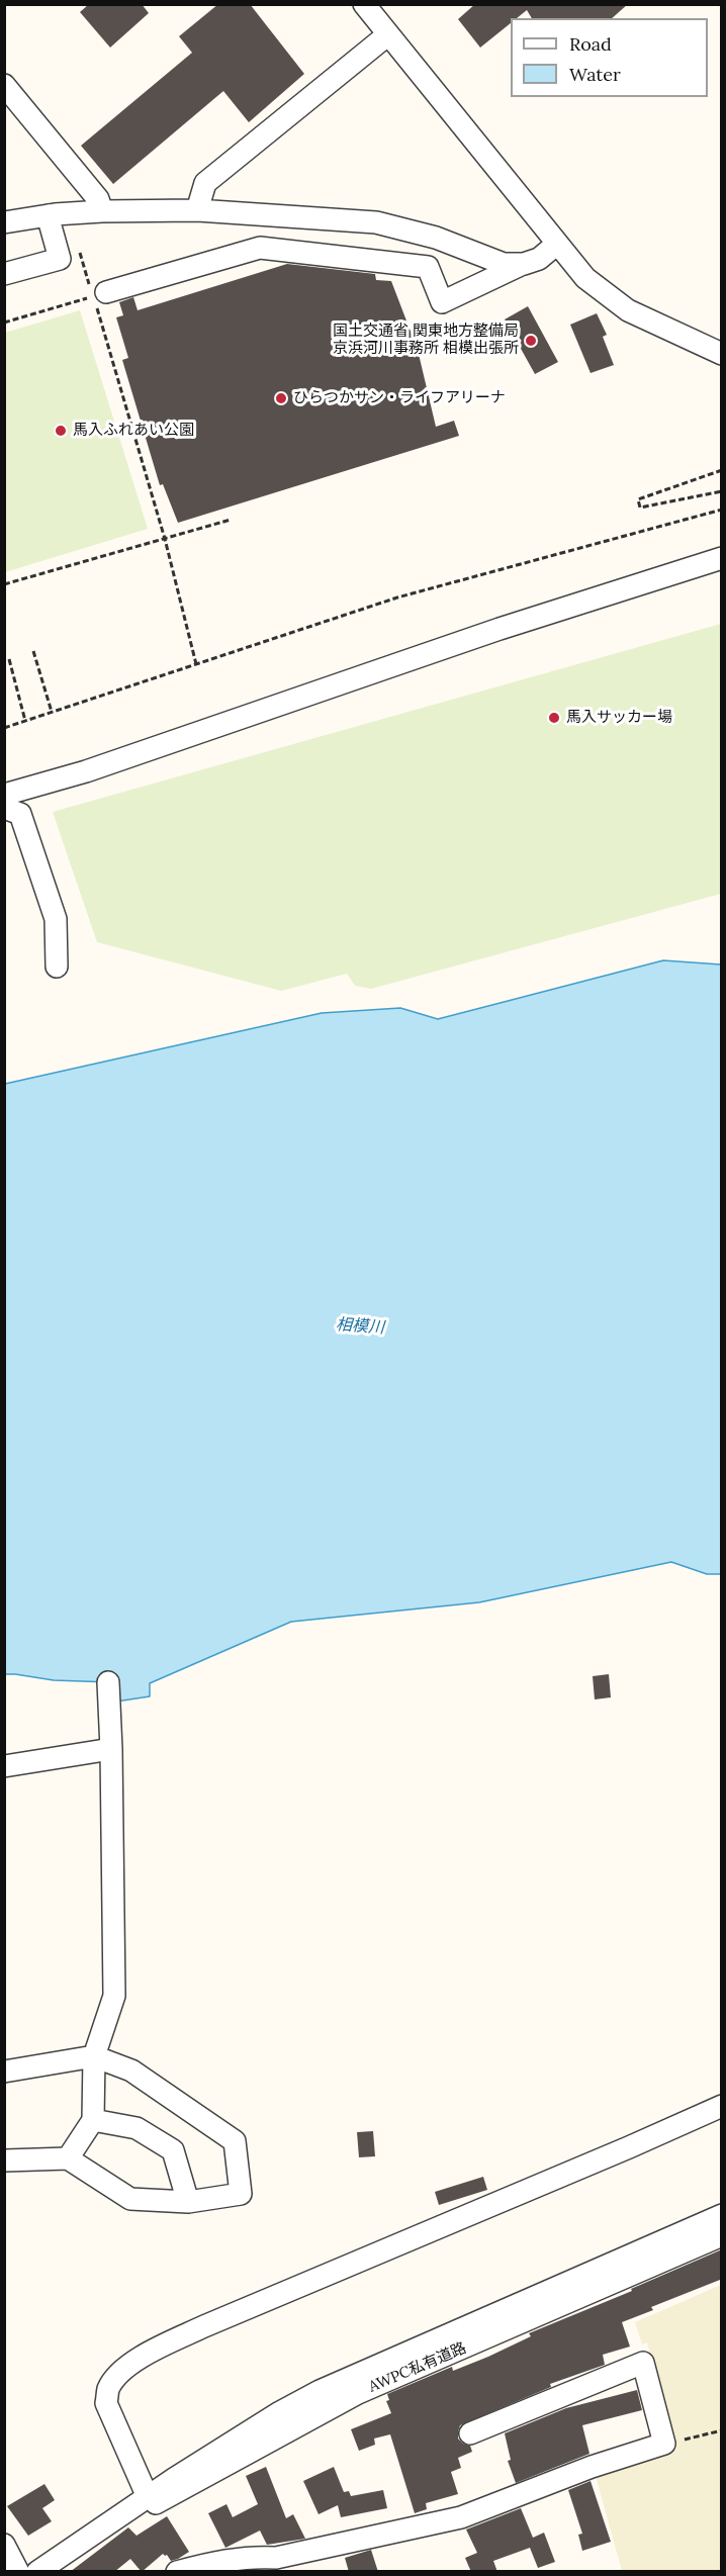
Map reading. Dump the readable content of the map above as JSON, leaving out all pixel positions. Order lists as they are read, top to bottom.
{
  "streets": {
    "street": ["AWPC私有道路"]
  },
  "water": ["相模川"],
  "places": [
    "国土交通省 関東地方整備局 京浜河川事務所 相模出張所",
    "ひらつかサン・ライフアリーナ",
    "馬入ふれあい公園",
    "馬入サッカー場"
  ],
  "legend": ["Road", "Water"]
}
